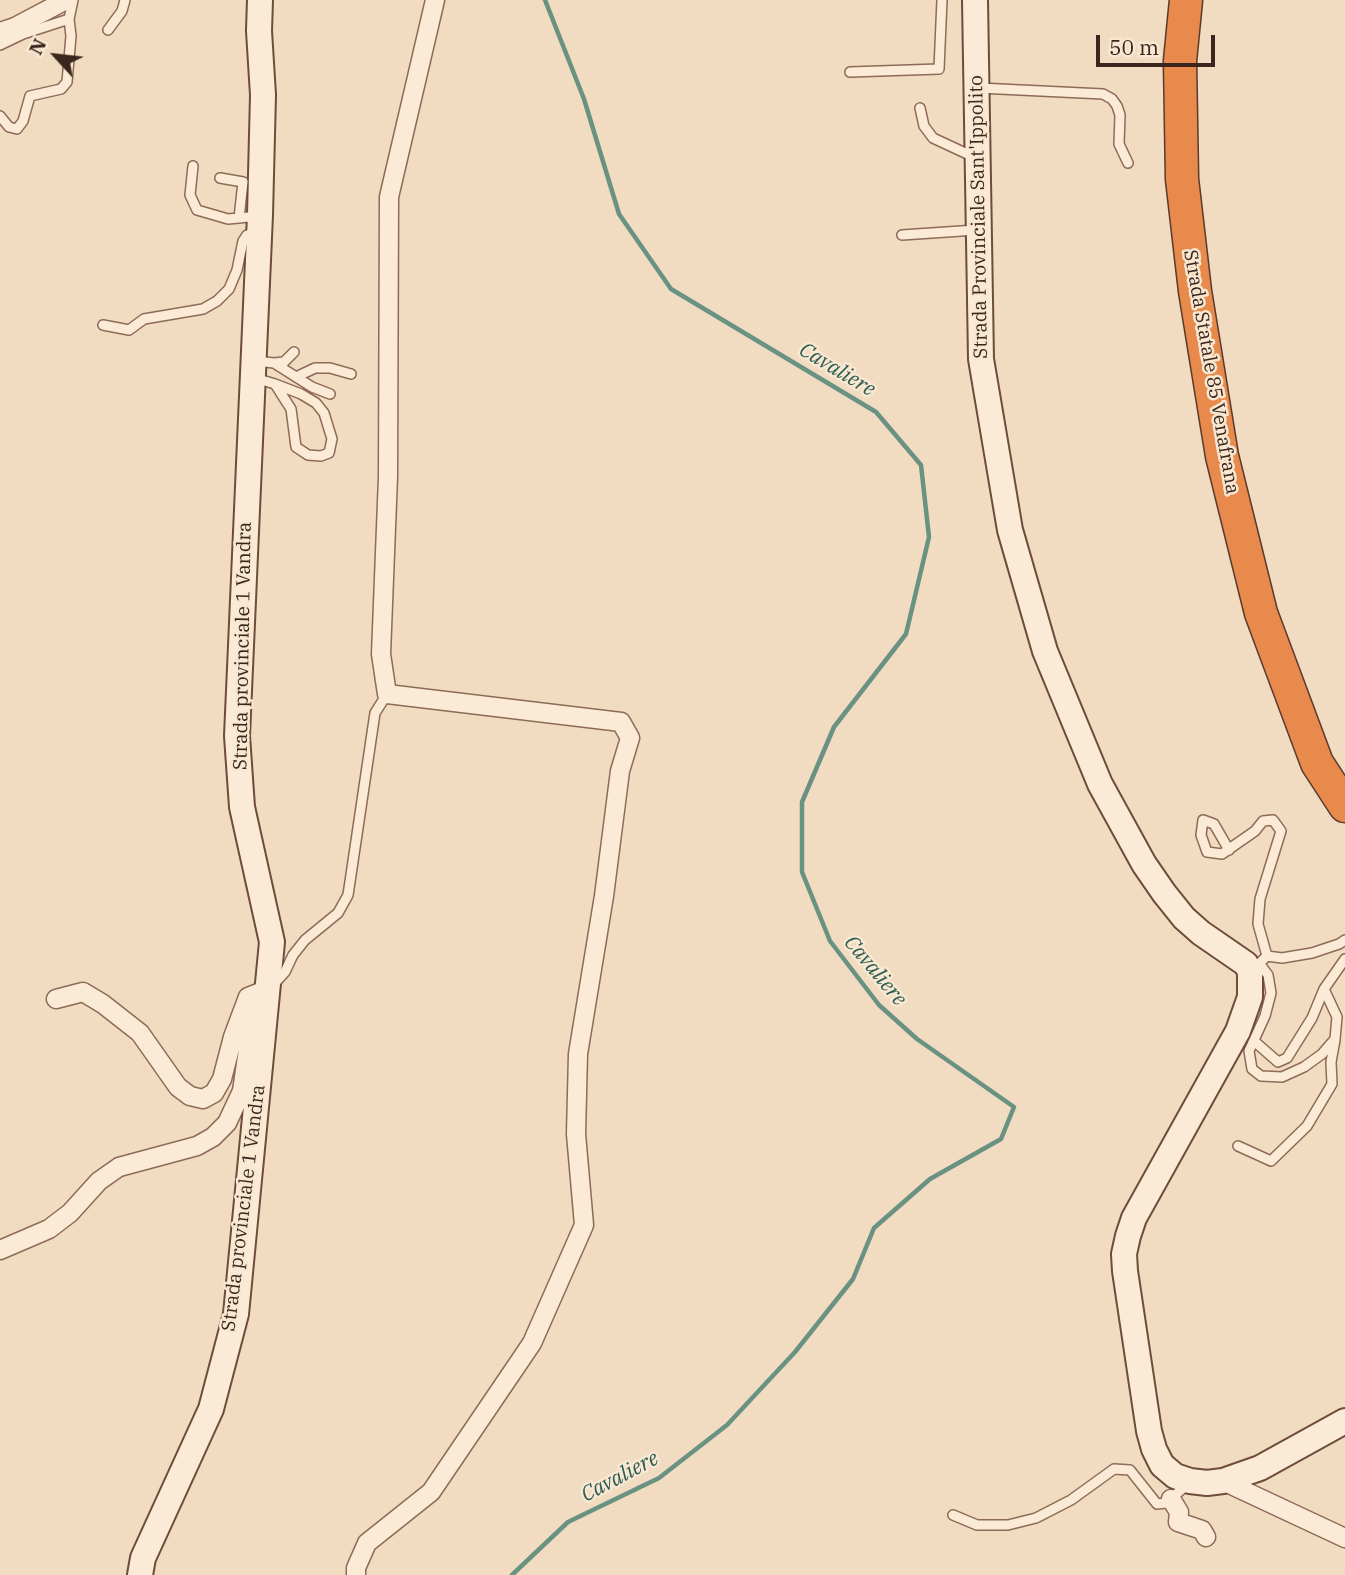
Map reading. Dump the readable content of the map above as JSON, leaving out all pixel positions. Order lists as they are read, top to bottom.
{
  "streets": {
    "highway": ["Strada Statale 85 Venafrana"],
    "main road": ["Strada Provinciale Sant'Ippolito", "Strada provinciale 1 Vandra"]
  },
  "water": ["Cavaliere"],
  "scale_bar": "50 m",
  "north": "top left"
}
